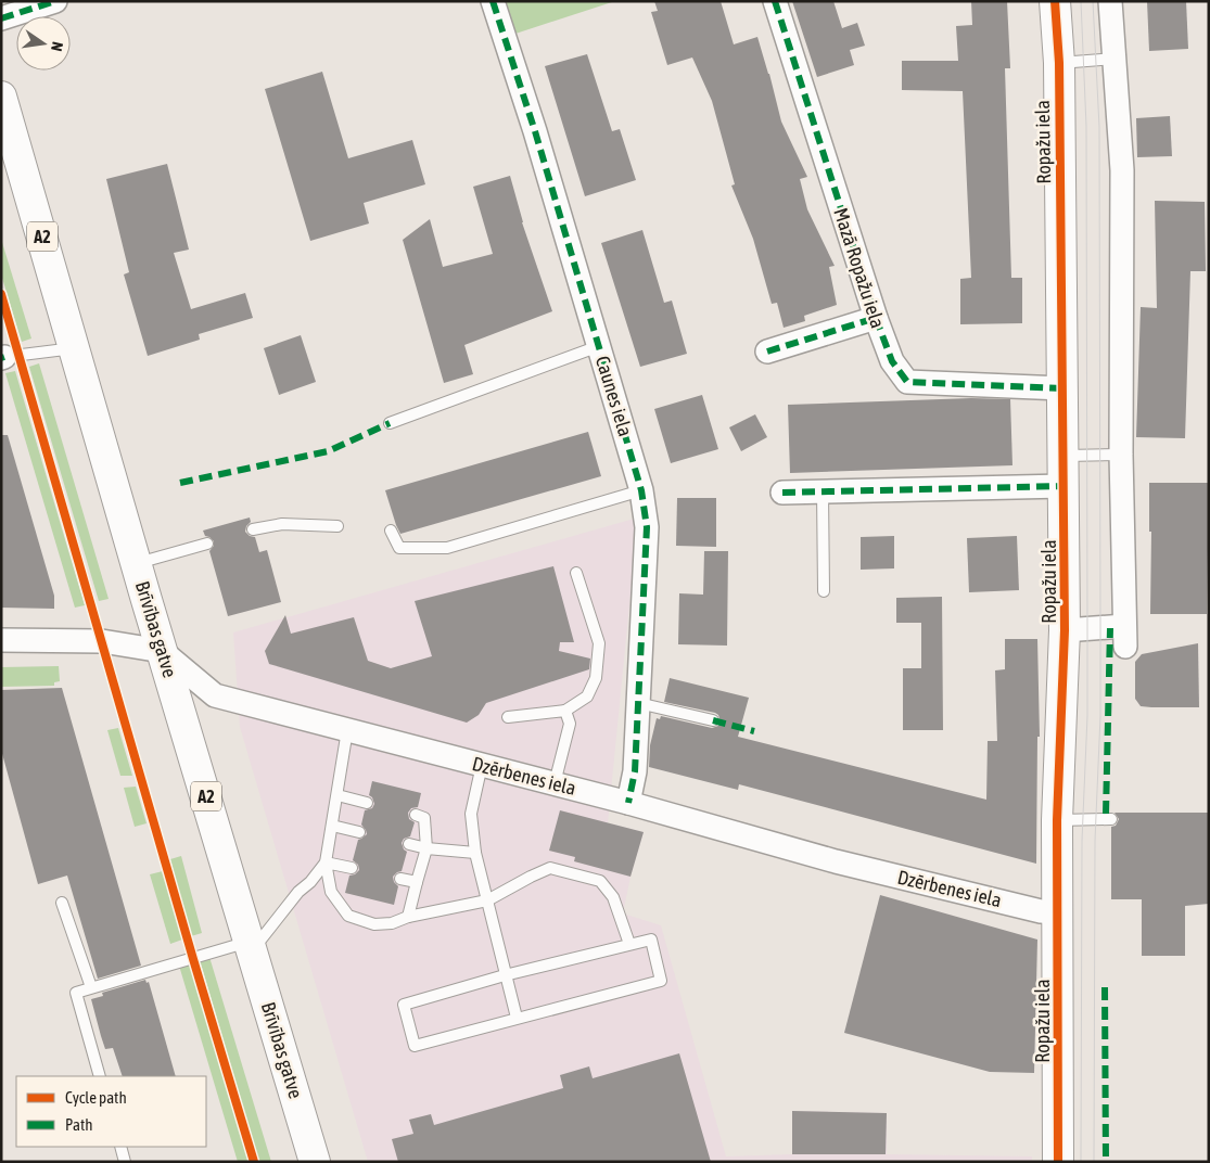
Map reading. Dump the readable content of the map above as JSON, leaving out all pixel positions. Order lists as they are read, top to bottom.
{
  "streets": {
    "main road": ["Ropažu iela", "A2", "Brīvības gatve"],
    "street": ["Mazā Ropažu iela", "Caunes iela", "Dzērbenes iela"]
  },
  "crossings": [
    ["Ropažu iela", "Mazā Ropažu iela"],
    ["Ropažu iela", "Dzērbenes iela"],
    ["Caunes iela", "Dzērbenes iela"],
    ["Brīvības gatve", "Dzērbenes iela"]
  ],
  "legend": ["Cycle path", "Path"],
  "north": "right"
}
